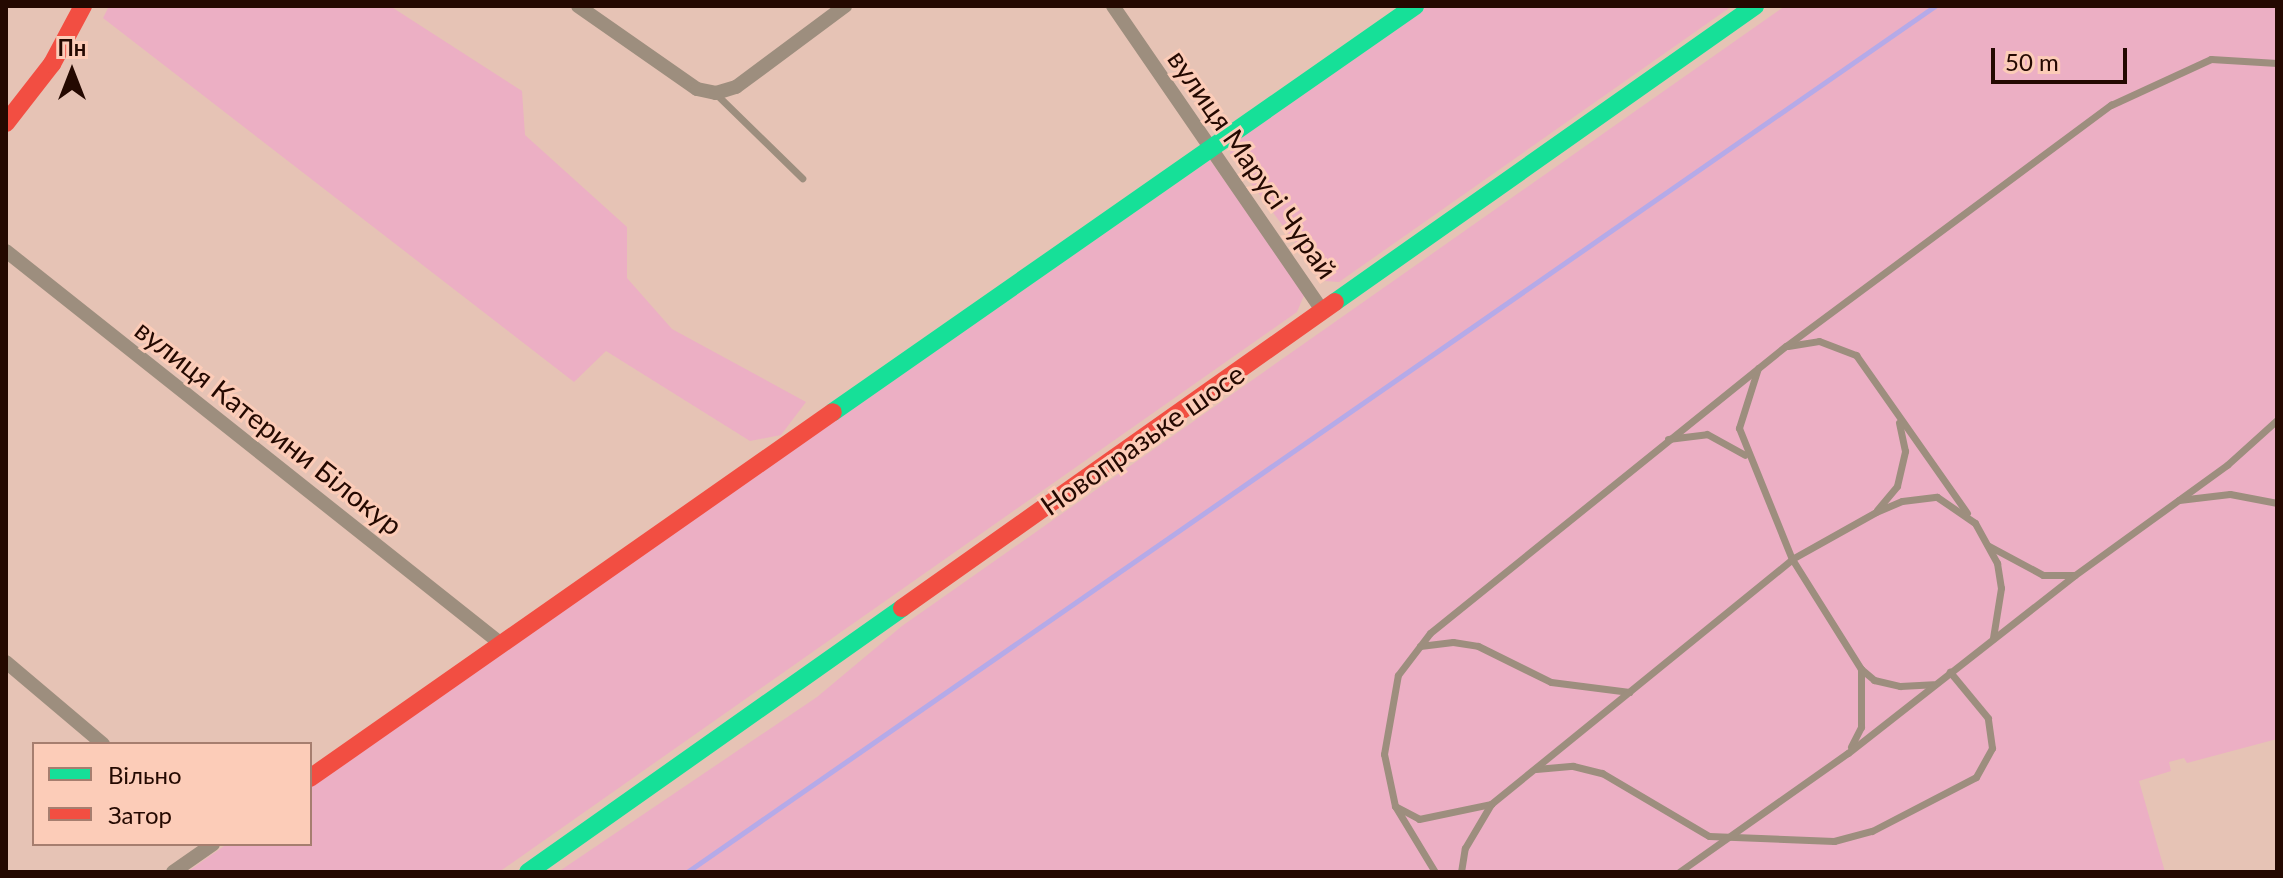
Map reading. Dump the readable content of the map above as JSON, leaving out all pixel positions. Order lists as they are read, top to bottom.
{
  "streets": {
    "main road": ["Новопразьке шосе"],
    "street": ["вулиця Марусі Чурай", "вулиця Катерини Білокур"]
  },
  "crossings": [
    ["вулиця Марусі Чурай", "Новопразьке шосе"]
  ],
  "legend": ["Вільно", "Затор"],
  "scale_bar": "50 m",
  "north": "top"
}
